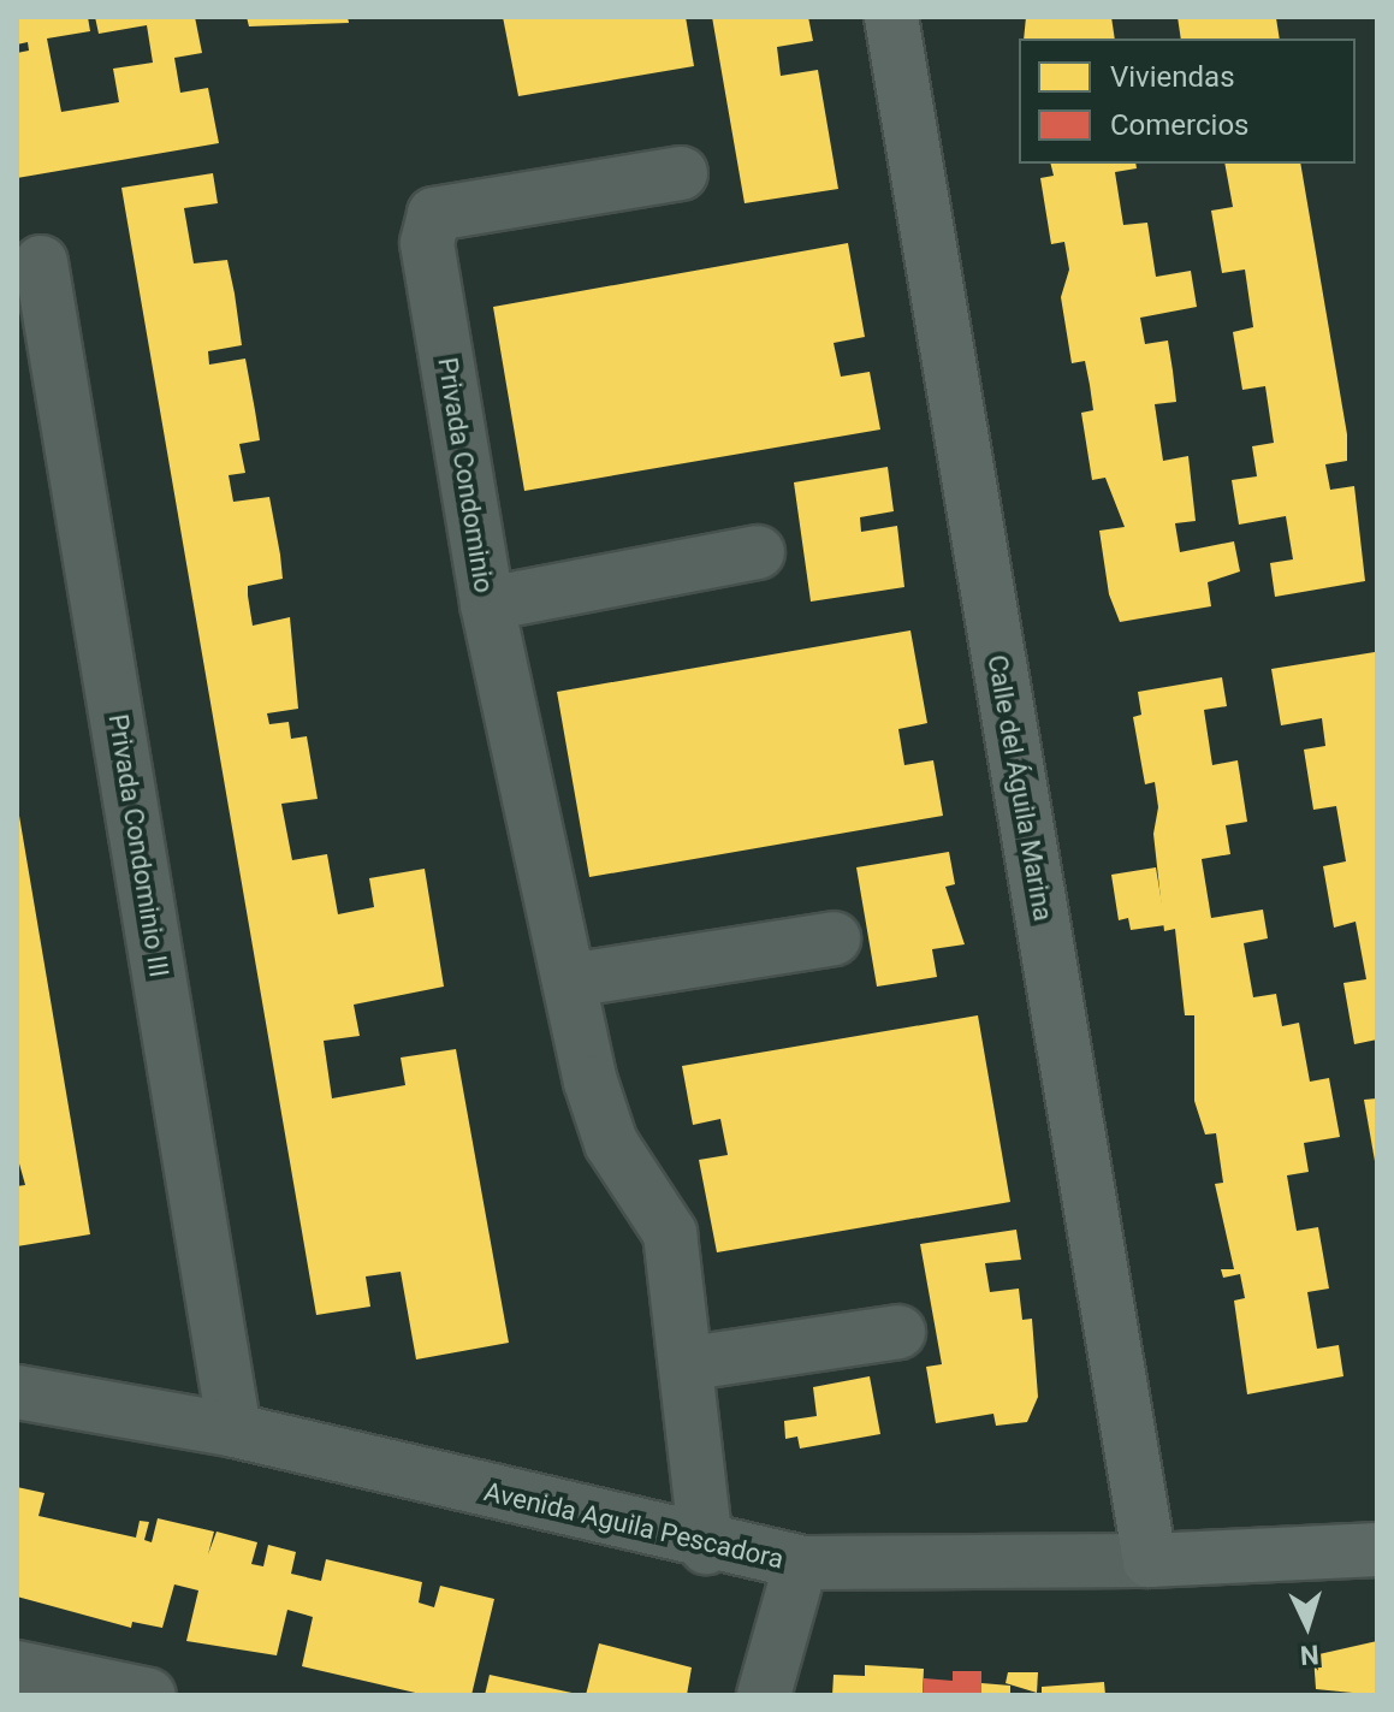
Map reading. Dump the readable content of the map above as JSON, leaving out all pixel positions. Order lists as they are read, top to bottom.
{
  "streets": {
    "street": [
      "Privada Condominio",
      "Calle del Águila Marina",
      "Privada Condominio III",
      "Avenida Aguila Pescadora"
    ]
  },
  "crossings": [
    ["Privada Condominio", "Avenida Aguila Pescadora"],
    ["Calle del Águila Marina", "Avenida Aguila Pescadora"],
    ["Privada Condominio III", "Avenida Aguila Pescadora"]
  ],
  "legend": ["Viviendas", "Comercios"],
  "north": "bottom"
}
